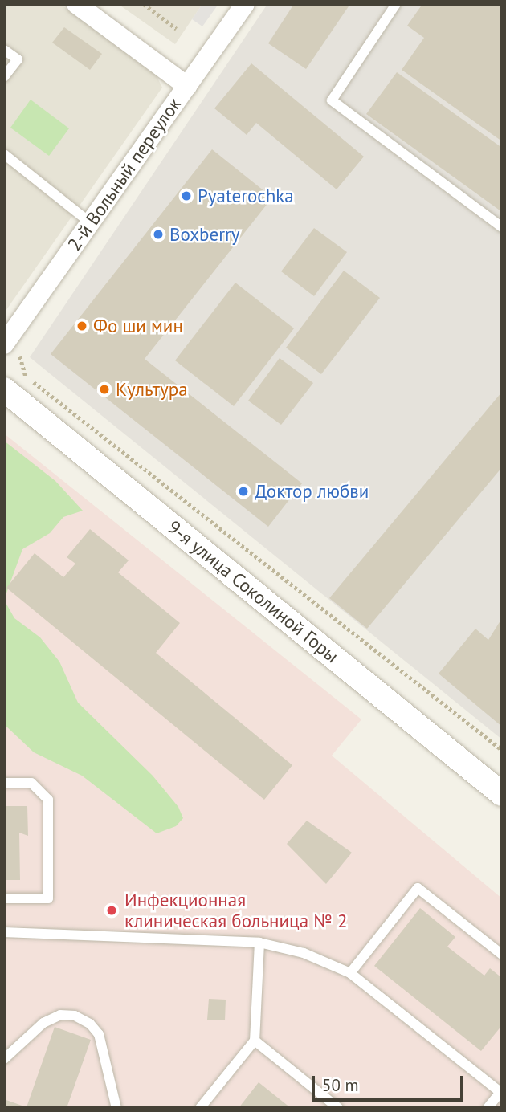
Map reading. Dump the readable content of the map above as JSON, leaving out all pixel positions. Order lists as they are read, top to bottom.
{
  "streets": {
    "street": ["2-й Вольный переулок", "9-я улица Соколиной Горы"]
  },
  "places": [
    "Pyaterochka",
    "Boxberry",
    "Фо ши мин",
    "Культура",
    "Доктор любви",
    "Инфекционная клиническая больница № 2"
  ],
  "scale_bar": "50 m"
}
